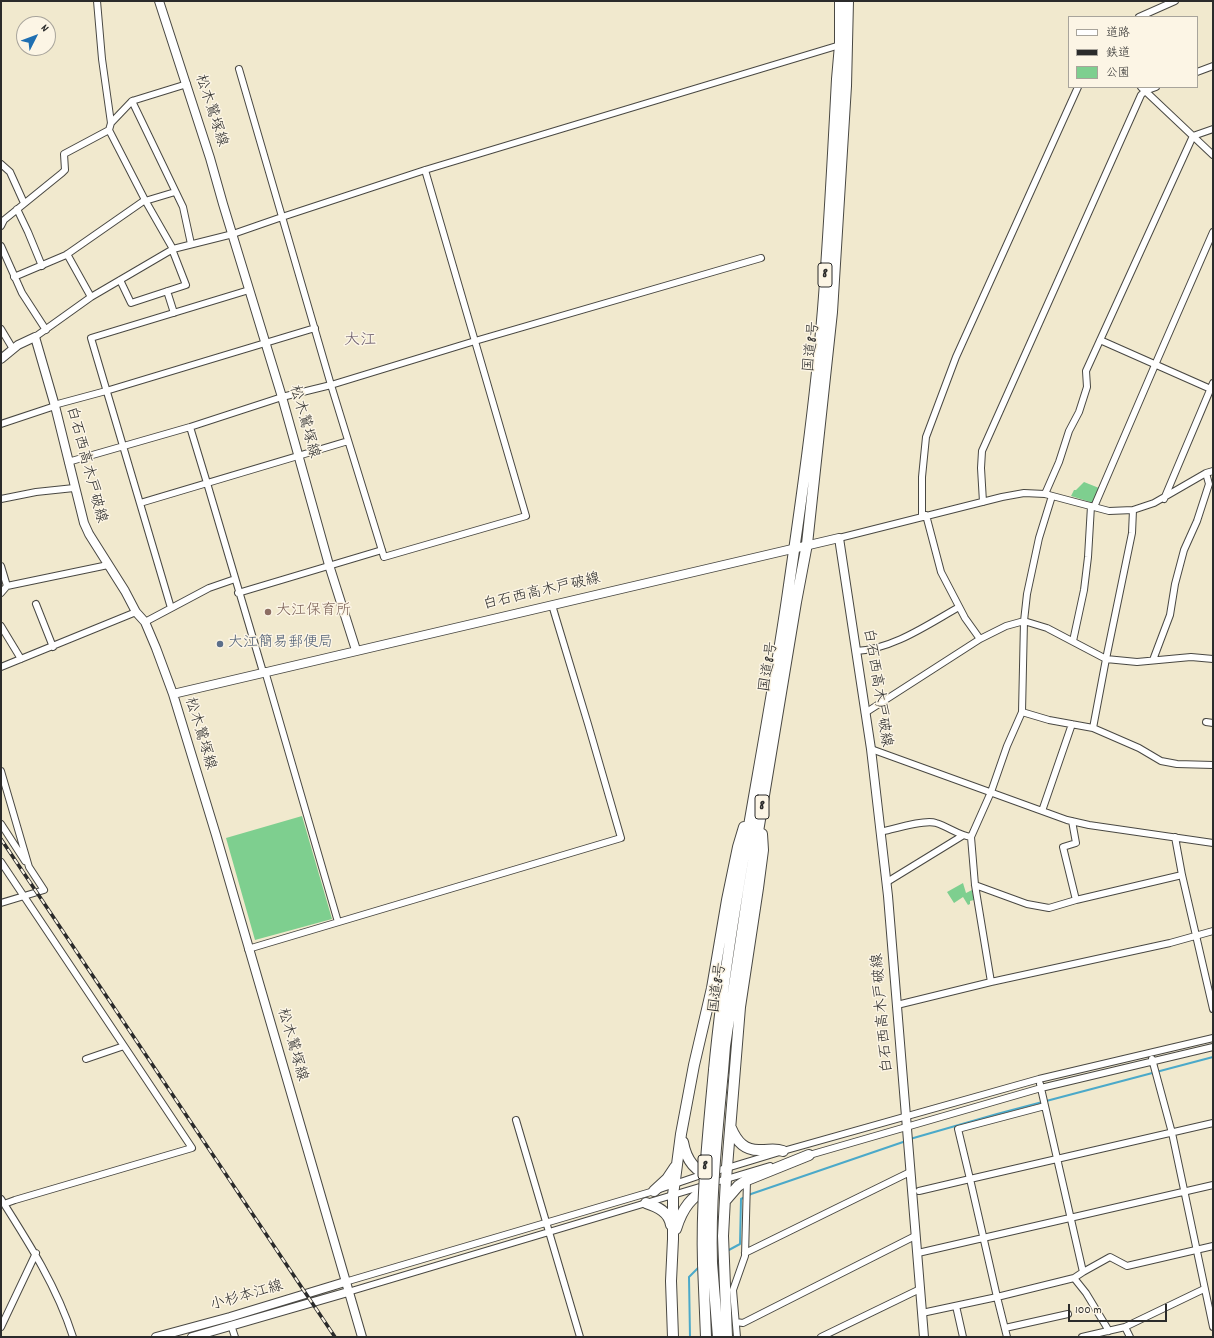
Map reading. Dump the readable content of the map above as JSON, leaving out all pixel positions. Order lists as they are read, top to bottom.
{
  "streets": {
    "highway": ["8", "国道8号"],
    "main road": ["松木鷲塚線", "白石西高木戸破線", "小杉本江線"]
  },
  "crossings": [
    ["松木鷲塚線", "白石西高木戸破線"],
    ["松木鷲塚線", "小杉本江線"],
    ["国道8号", "白石西高木戸破線"]
  ],
  "districts": ["大江"],
  "places": ["大江保育所", "大江簡易郵便局"],
  "legend": ["道路", "鉄道", "公園"],
  "scale_bar": "100 m",
  "north": "top right"
}
